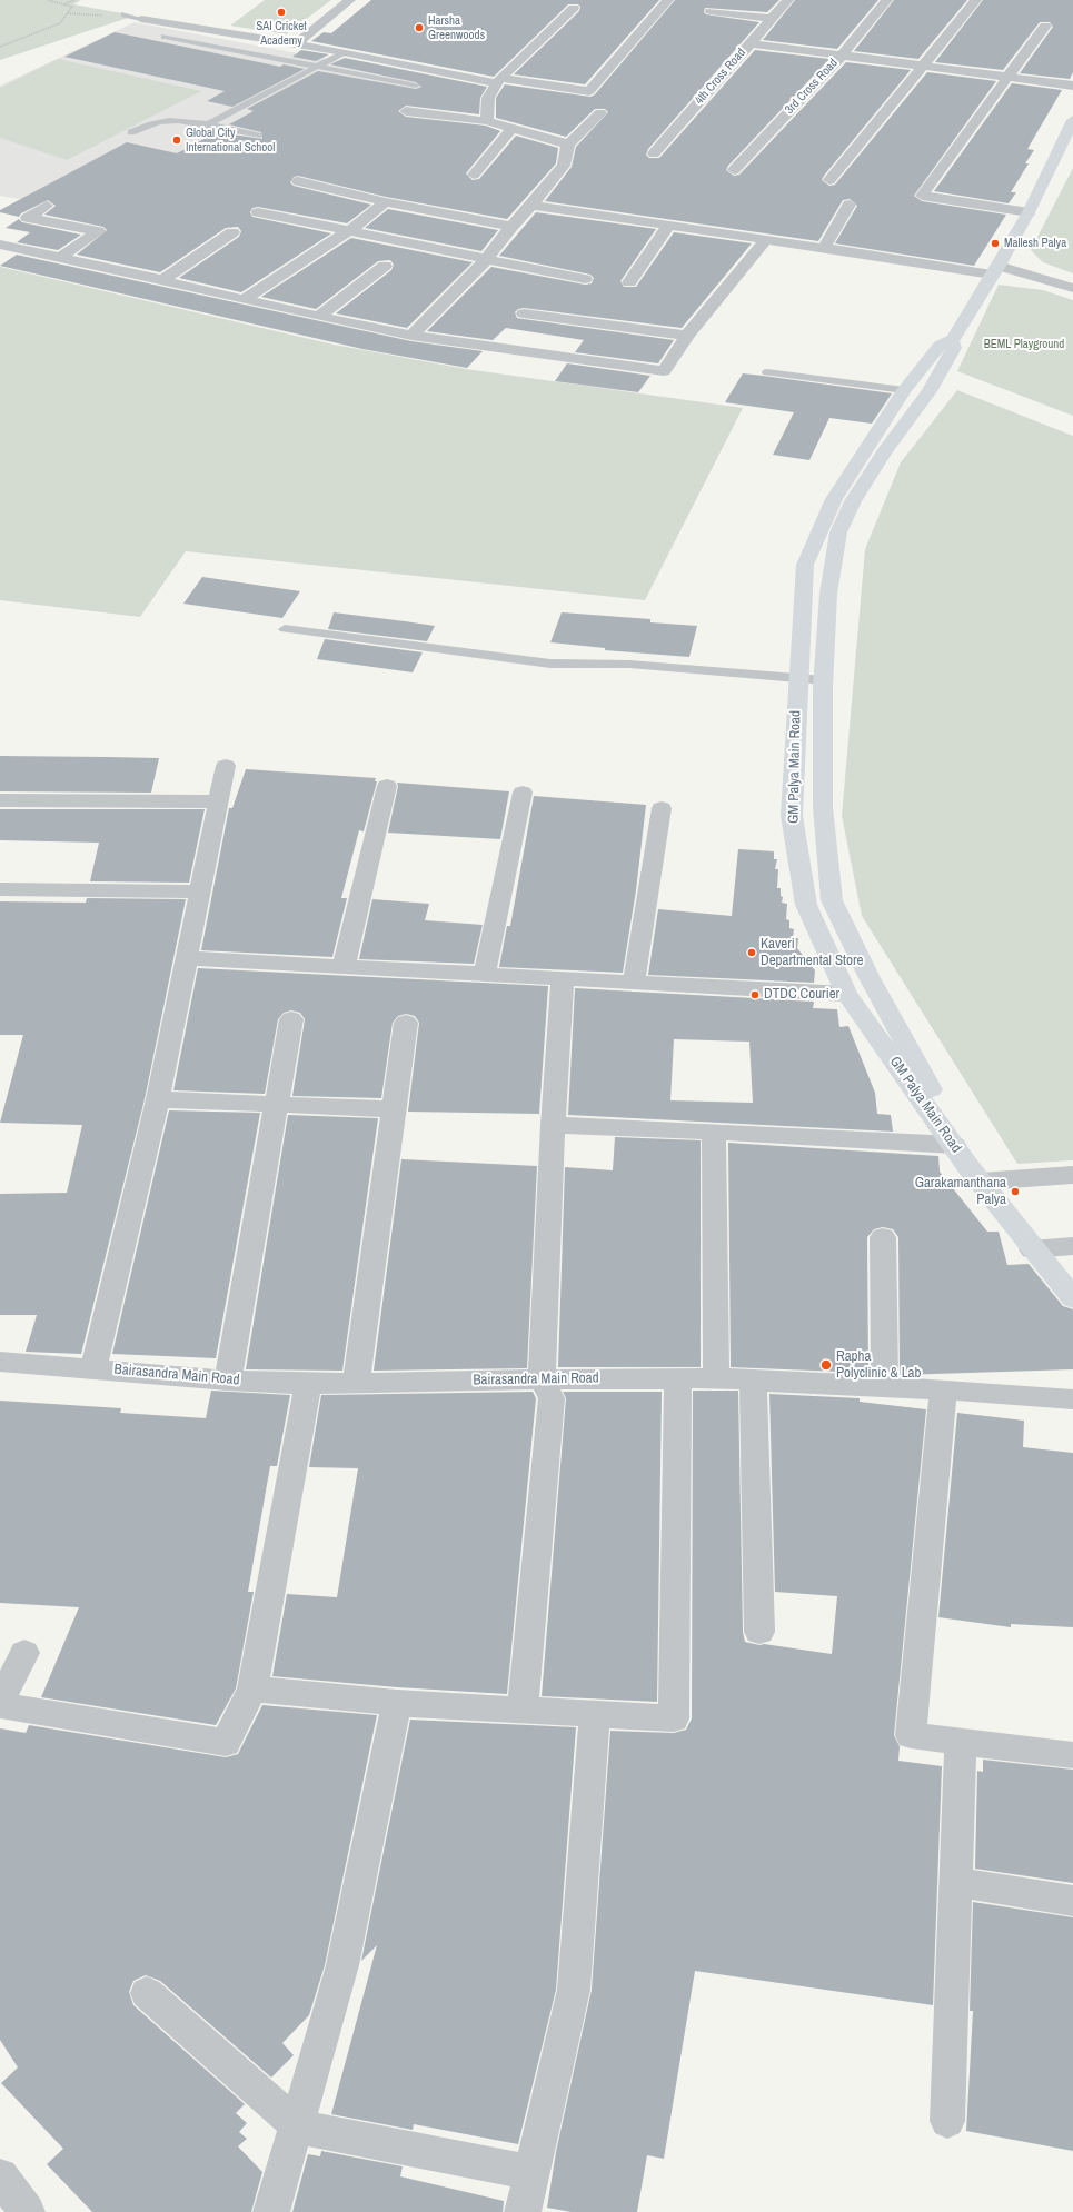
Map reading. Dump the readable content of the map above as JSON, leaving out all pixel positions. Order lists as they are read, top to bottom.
{
  "streets": {
    "main road": ["GM Palya Main Road"],
    "street": ["4th Cross Road", "3rd Cross Road", "Bairasandra Main Road"]
  },
  "parks": ["BEML Playground"],
  "places": [
    "SAI Cricket Academy",
    "Harsha Greenwoods",
    "Global City International School",
    "Mallesh Palya",
    "Kaveri Departmental Store",
    "DTDC Courier",
    "Garakamanthana Palya",
    "Rapha Polyclinic & Lab"
  ]
}
